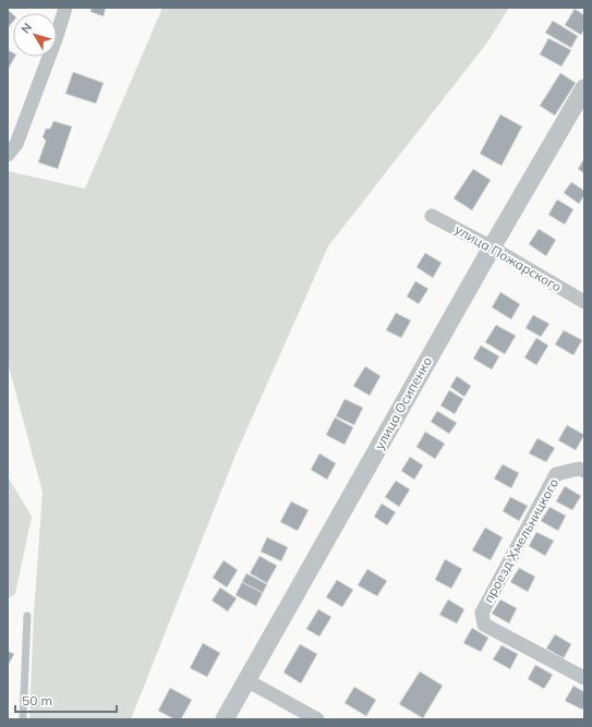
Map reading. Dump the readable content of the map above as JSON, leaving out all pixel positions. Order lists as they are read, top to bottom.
{
  "streets": {
    "street": ["улица Пожарского", "улица Осипенко", "проезд Хмельницкого"]
  },
  "crossings": [
    ["улица Пожарского", "улица Осипенко"]
  ],
  "scale_bar": "50 m",
  "north": "top left"
}
